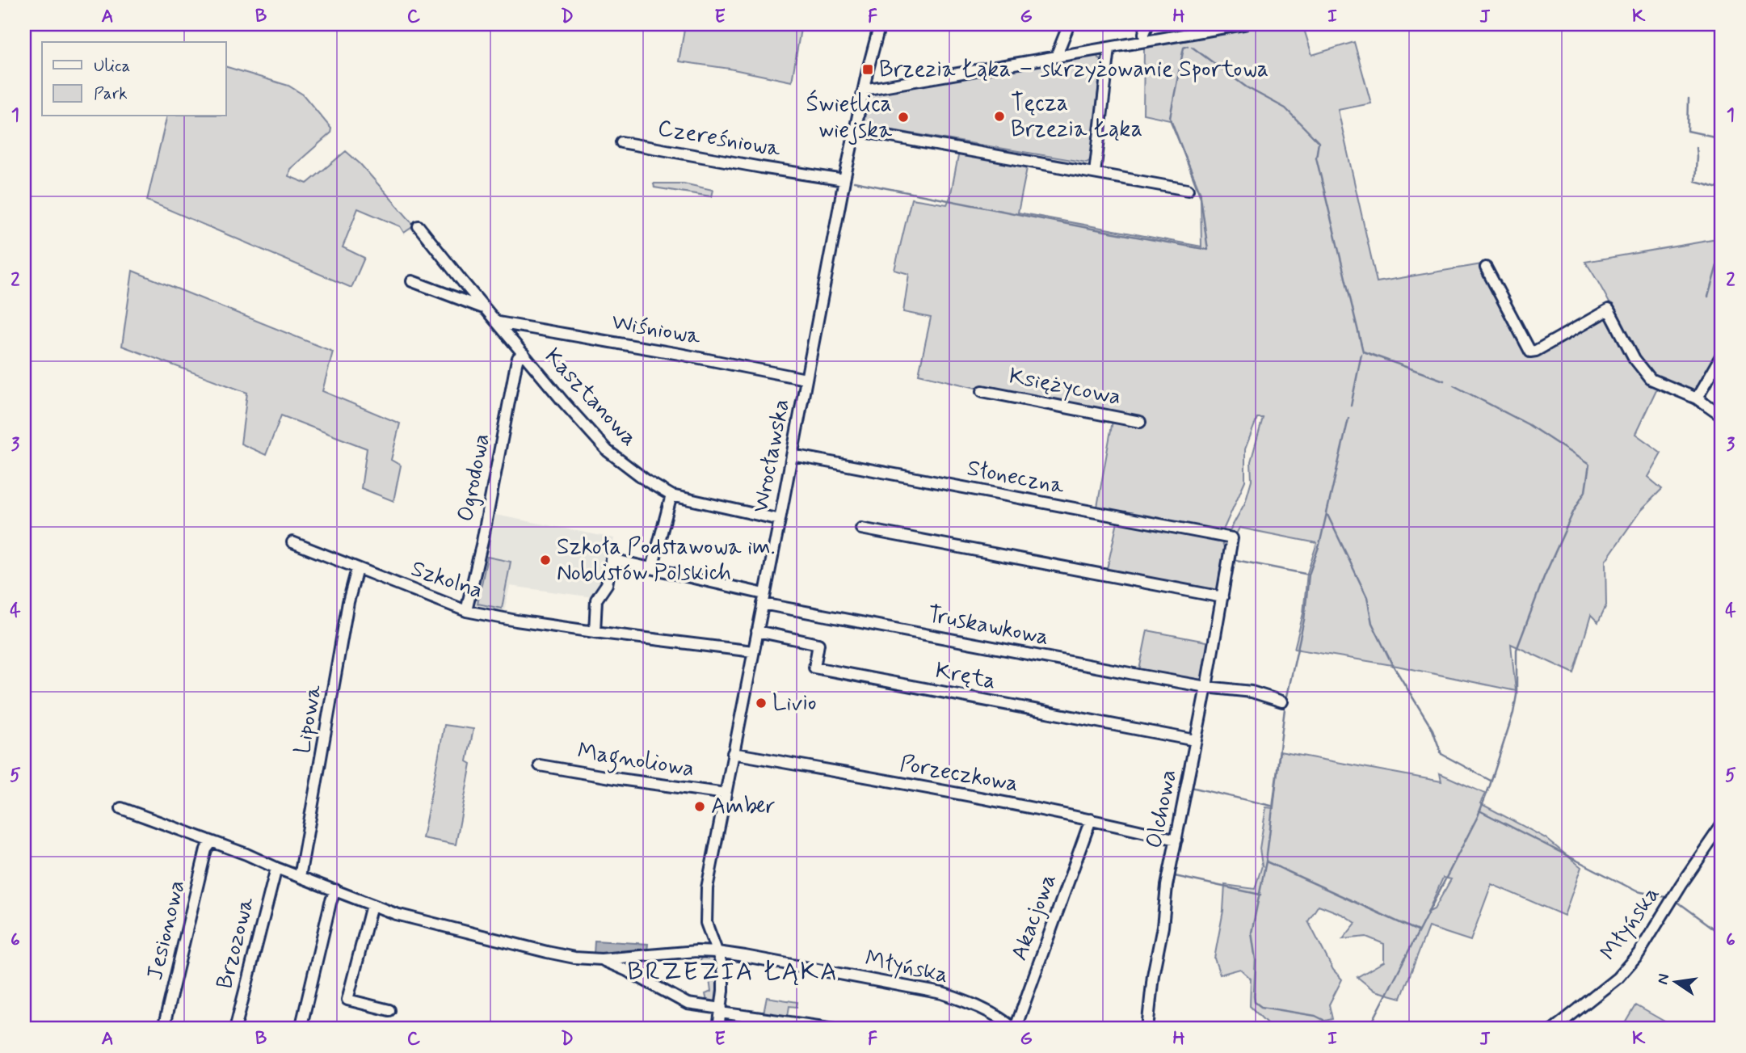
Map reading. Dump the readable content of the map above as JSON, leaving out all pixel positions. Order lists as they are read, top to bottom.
{
  "streets": {
    "street": [
      "Czereśniowa",
      "Wiśniowa",
      "Księżycowa",
      "Kasztanowa",
      "Wrocławska",
      "Ogrodowa",
      "Słoneczna",
      "Szkolna",
      "Truskawkowa",
      "Kręta",
      "Lipowa",
      "Magnoliowa",
      "Porzeczkowa",
      "Olchowa",
      "Akacjowa",
      "Młyńska",
      "Jesionowa",
      "Brzozowa"
    ]
  },
  "crossings": [
    ["Czereśniowa", "Wrocławska"],
    ["Wiśniowa", "Kasztanowa"],
    ["Wiśniowa", "Wrocławska"],
    ["Kasztanowa", "Wrocławska"],
    ["Kasztanowa", "Ogrodowa"],
    ["Wrocławska", "Słoneczna"],
    ["Wrocławska", "Szkolna"],
    ["Wrocławska", "Truskawkowa"],
    ["Wrocławska", "Kręta"],
    ["Wrocławska", "Magnoliowa"],
    ["Wrocławska", "Porzeczkowa"],
    ["Wrocławska", "Młyńska"],
    ["Ogrodowa", "Szkolna"],
    ["Słoneczna", "Olchowa"],
    ["Szkolna", "Truskawkowa"],
    ["Szkolna", "Lipowa"],
    ["Truskawkowa", "Olchowa"],
    ["Kręta", "Olchowa"],
    ["Porzeczkowa", "Olchowa"],
    ["Porzeczkowa", "Akacjowa"],
    ["Akacjowa", "Młyńska"]
  ],
  "districts": ["BRZEZIA ŁĄKA"],
  "places": {
    "transit": ["Brzezia Łąka – skrzyżowanie Sportowa"],
    "other": [
      "Tęcza Brzezia Łąka",
      "Świetlica wiejska",
      "Szkoła Podstawowa im. Noblistów Polskich",
      "Livio",
      "Amber"
    ]
  },
  "legend": ["Ulica", "Park"],
  "north": "left",
  "grid": {
    "columns": [
      "A",
      "B",
      "C",
      "D",
      "E",
      "F",
      "G",
      "H",
      "I",
      "J",
      "K"
    ],
    "rows": [
      "1",
      "2",
      "3",
      "4",
      "5",
      "6"
    ]
  }
}
